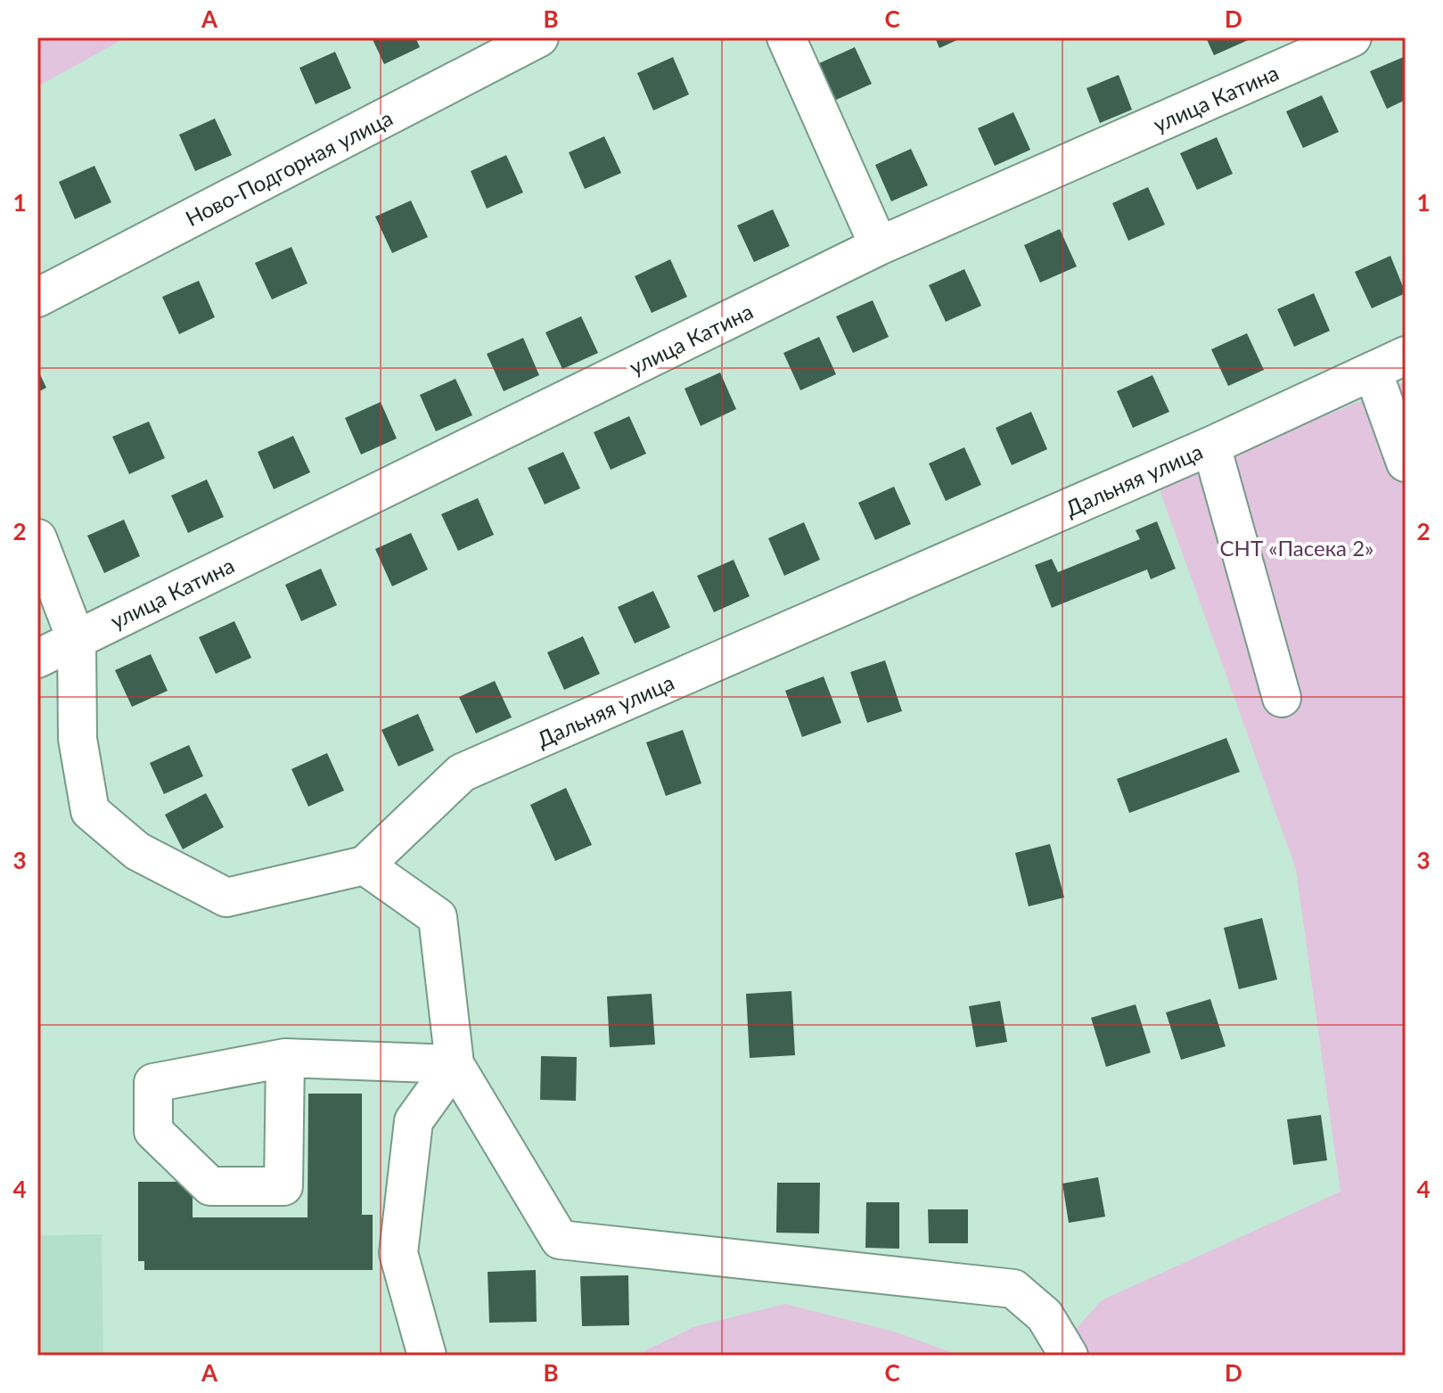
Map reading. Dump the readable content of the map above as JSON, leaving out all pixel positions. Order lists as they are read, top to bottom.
{
  "streets": {
    "street": ["улица Катина", "Ново-Подгорная улица", "Дальняя улица"]
  },
  "parks": ["СНТ «Пасека 2»"],
  "grid": {
    "columns": [
      "A",
      "B",
      "C",
      "D"
    ],
    "rows": [
      "1",
      "2",
      "3",
      "4"
    ]
  }
}
